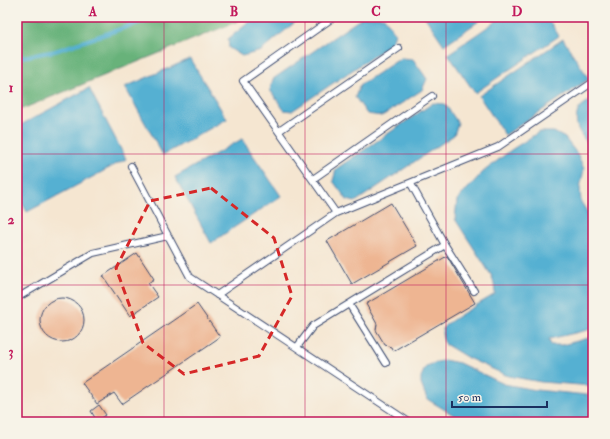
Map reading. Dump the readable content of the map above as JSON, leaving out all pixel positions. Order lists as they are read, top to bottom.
{
  "scale_bar": "50 m",
  "grid": {
    "columns": [
      "A",
      "B",
      "C",
      "D"
    ],
    "rows": ["1", "2", "3"]
  }
}
